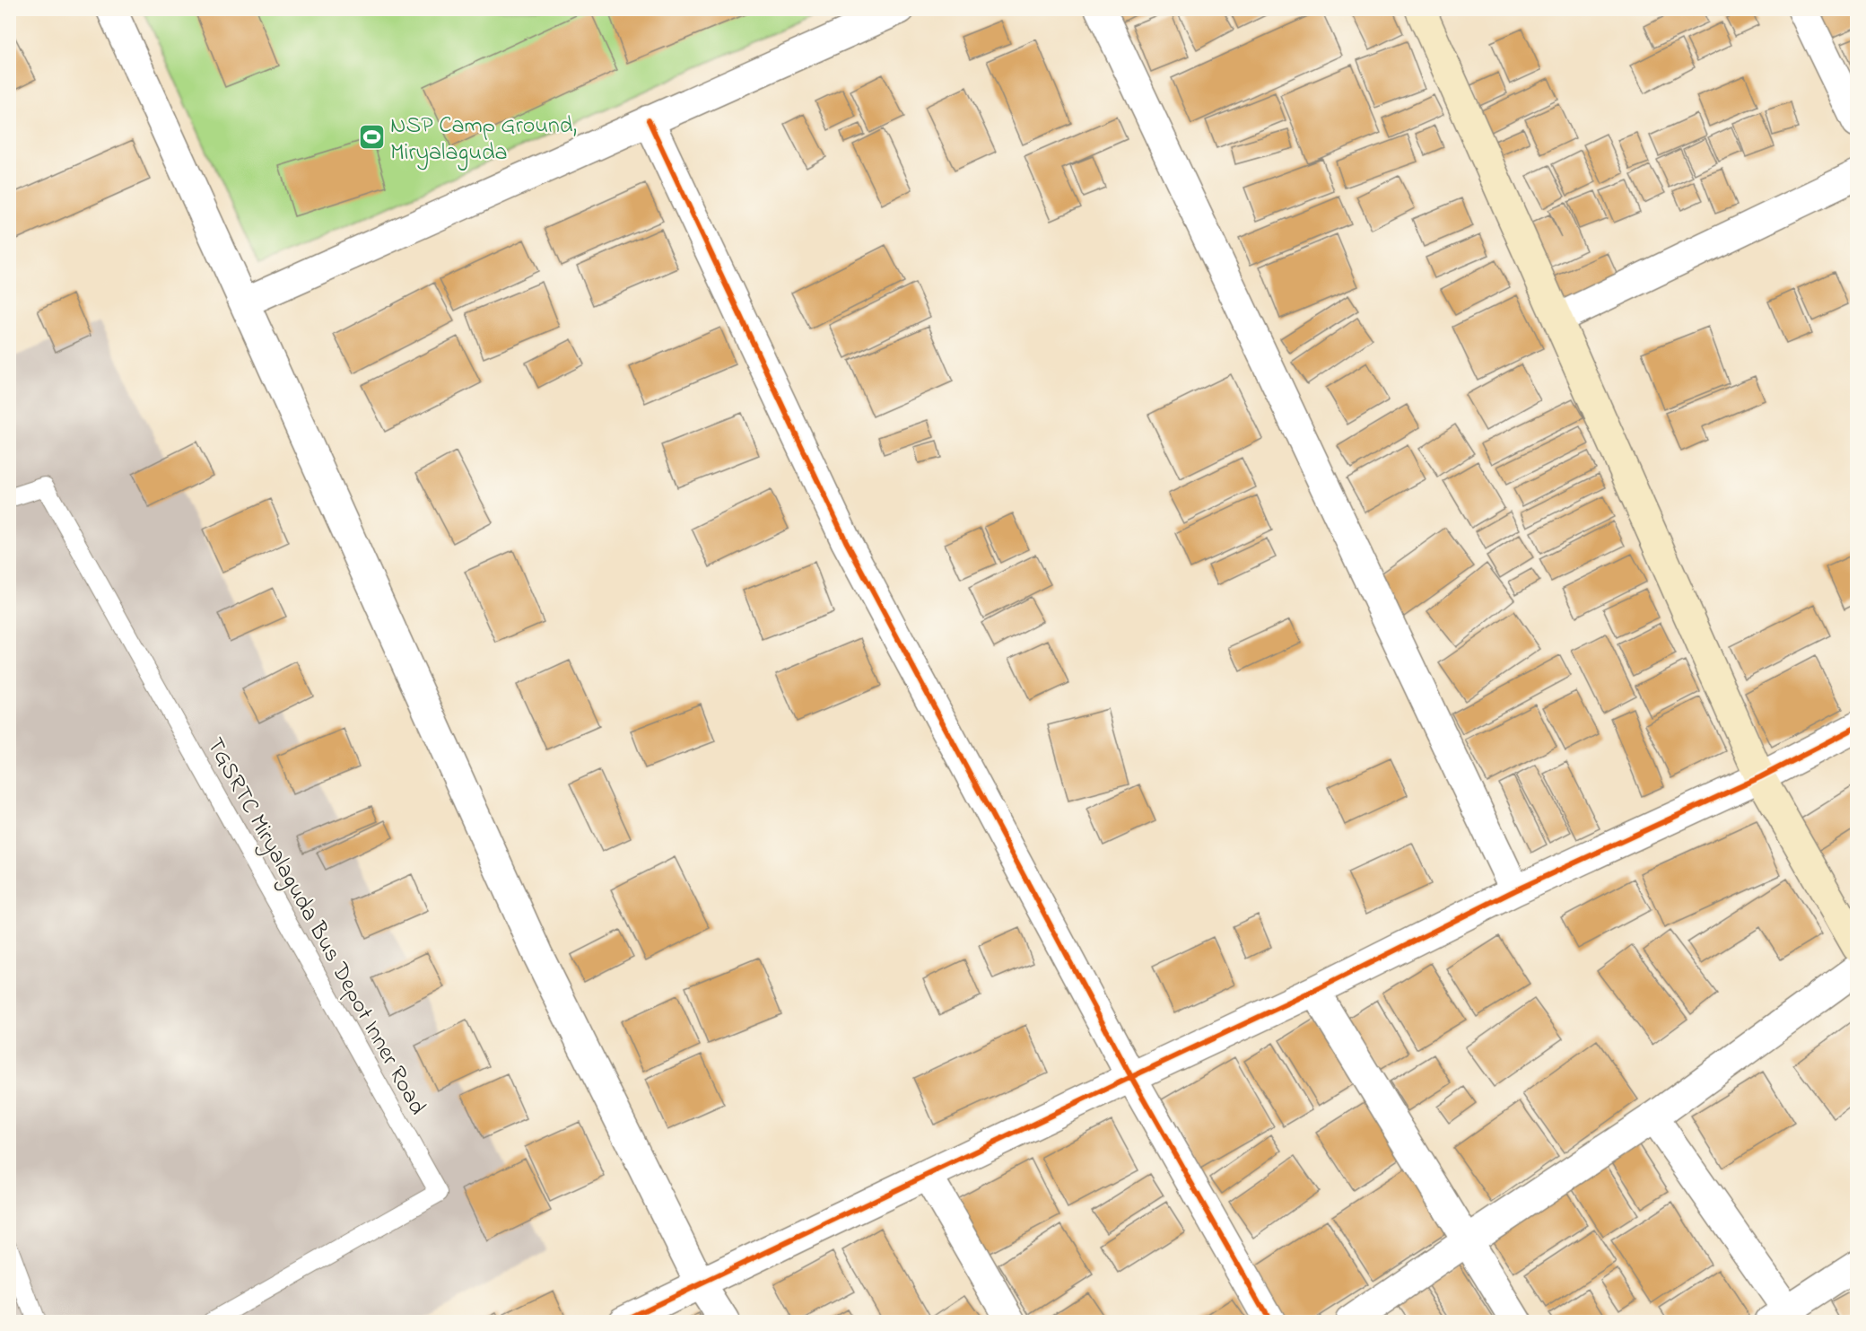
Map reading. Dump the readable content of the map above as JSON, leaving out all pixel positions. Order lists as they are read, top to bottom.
{
  "streets": {
    "lane": ["TGSRTC Miryalaguda Bus Depot Inner Road"]
  },
  "places": {
    "sports": ["NSP Camp Ground, Miryalaguda"]
  }
}
